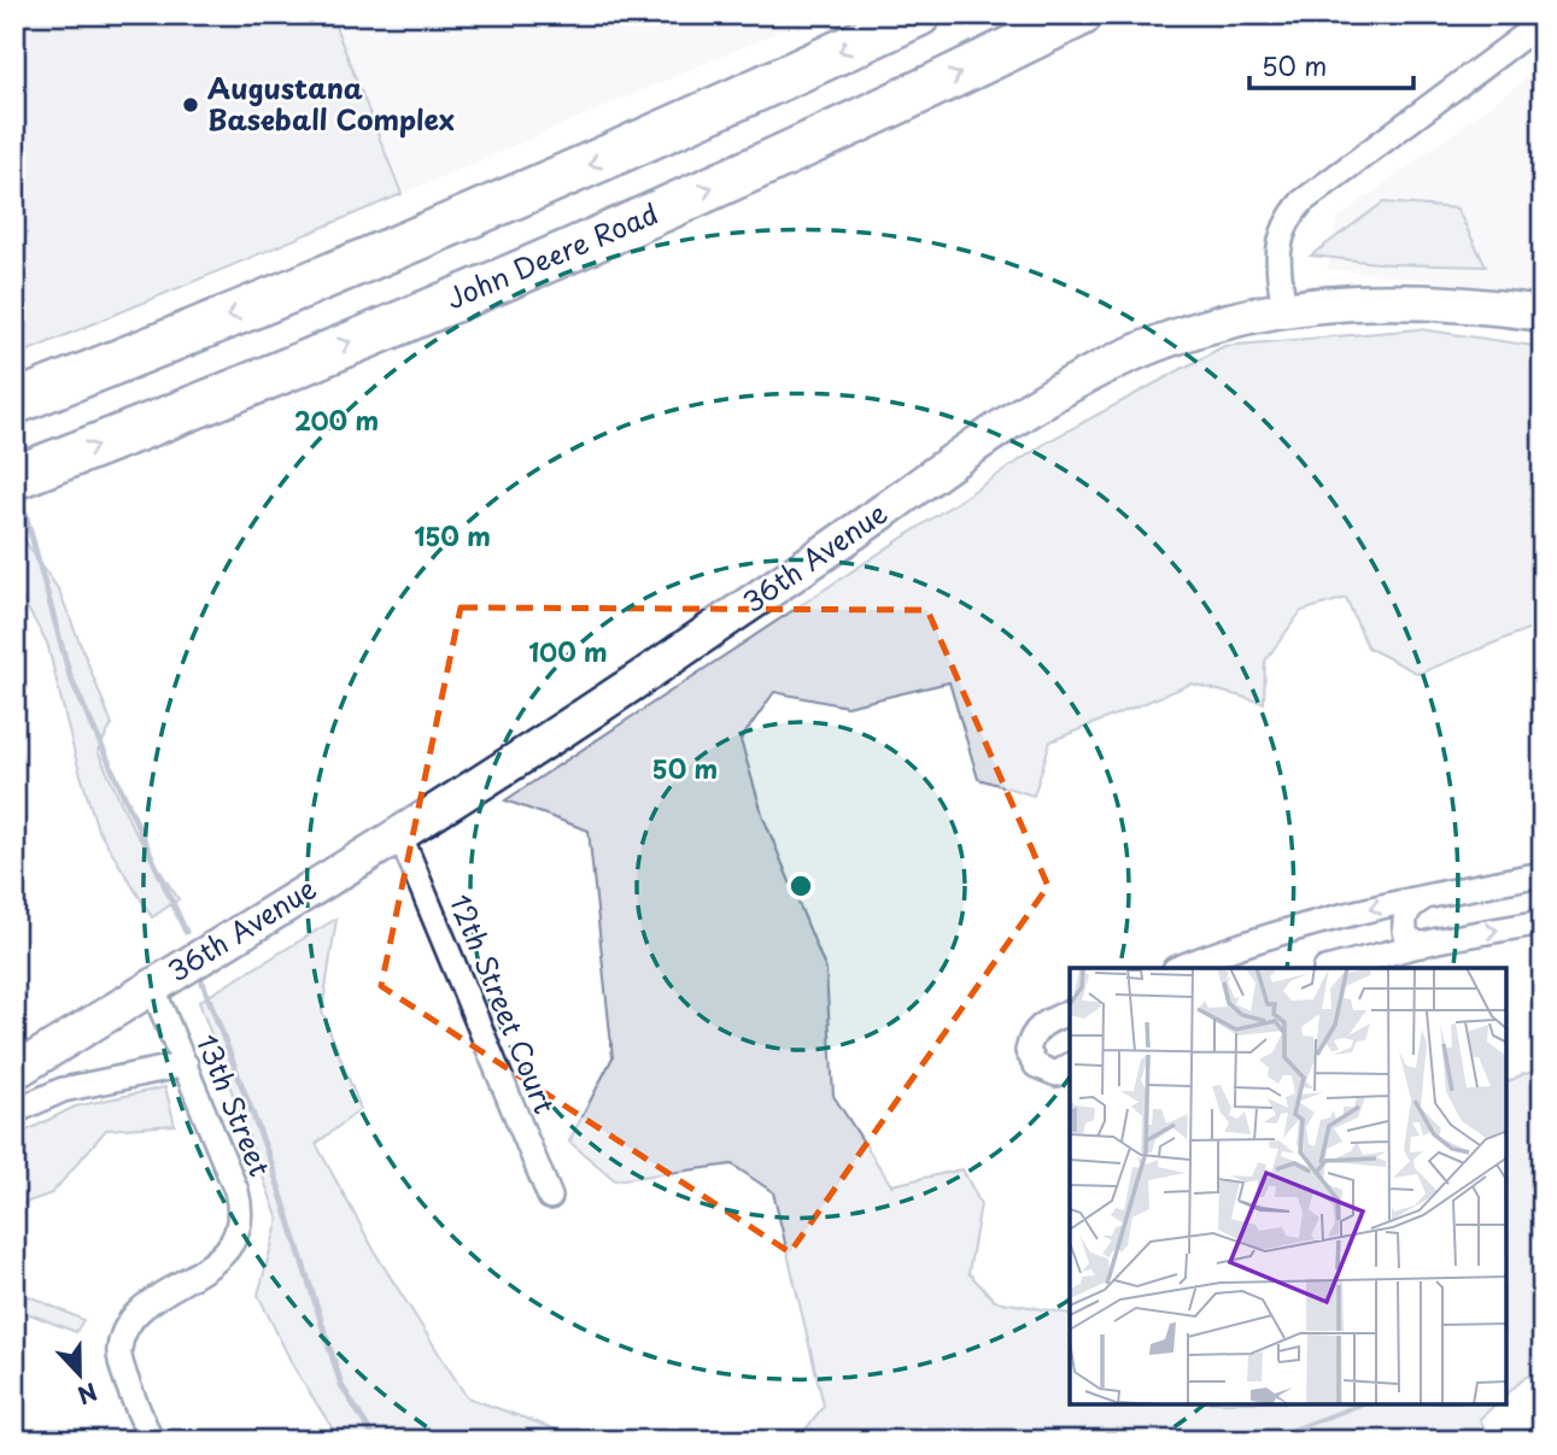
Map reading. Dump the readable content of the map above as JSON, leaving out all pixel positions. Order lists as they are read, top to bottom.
{
  "streets": {
    "highway": ["John Deere Road"],
    "street": ["36th Avenue", "12th Street Court", "13th Street"]
  },
  "crossings": [
    ["36th Avenue", "12th Street Court"],
    ["36th Avenue", "13th Street"]
  ],
  "places": ["Augustana Baseball Complex"],
  "scale_bar": "50 m",
  "north": "bottom",
  "rings": [
    "200 m",
    "150 m",
    "100 m",
    "50 m"
  ]
}
